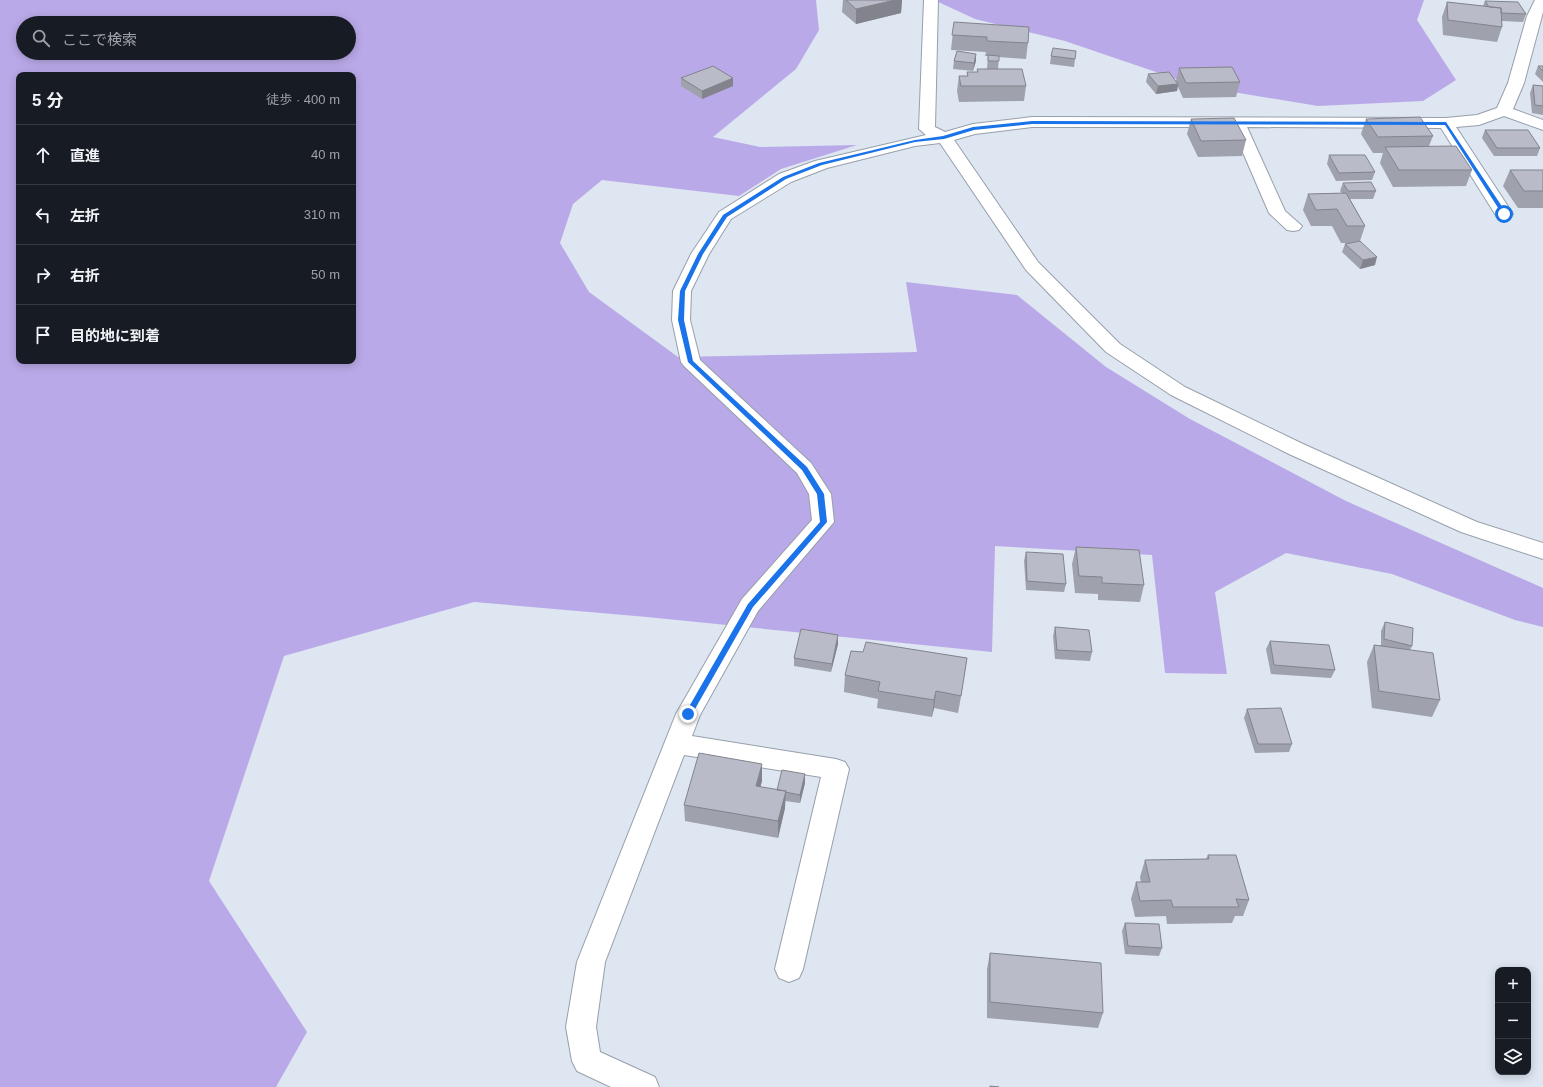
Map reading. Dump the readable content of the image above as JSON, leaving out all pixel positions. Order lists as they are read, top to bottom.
{
  "page": {
    "search": "ここで検索",
    "heading": ["5 分", "徒歩 · 400 m"],
    "list": [
      ["直進", "40 m"],
      ["左折", "310 m"],
      ["右折", "50 m"],
      "目的地に到着"
    ],
    "map_buttons": ["+", "−"]
  }
}
